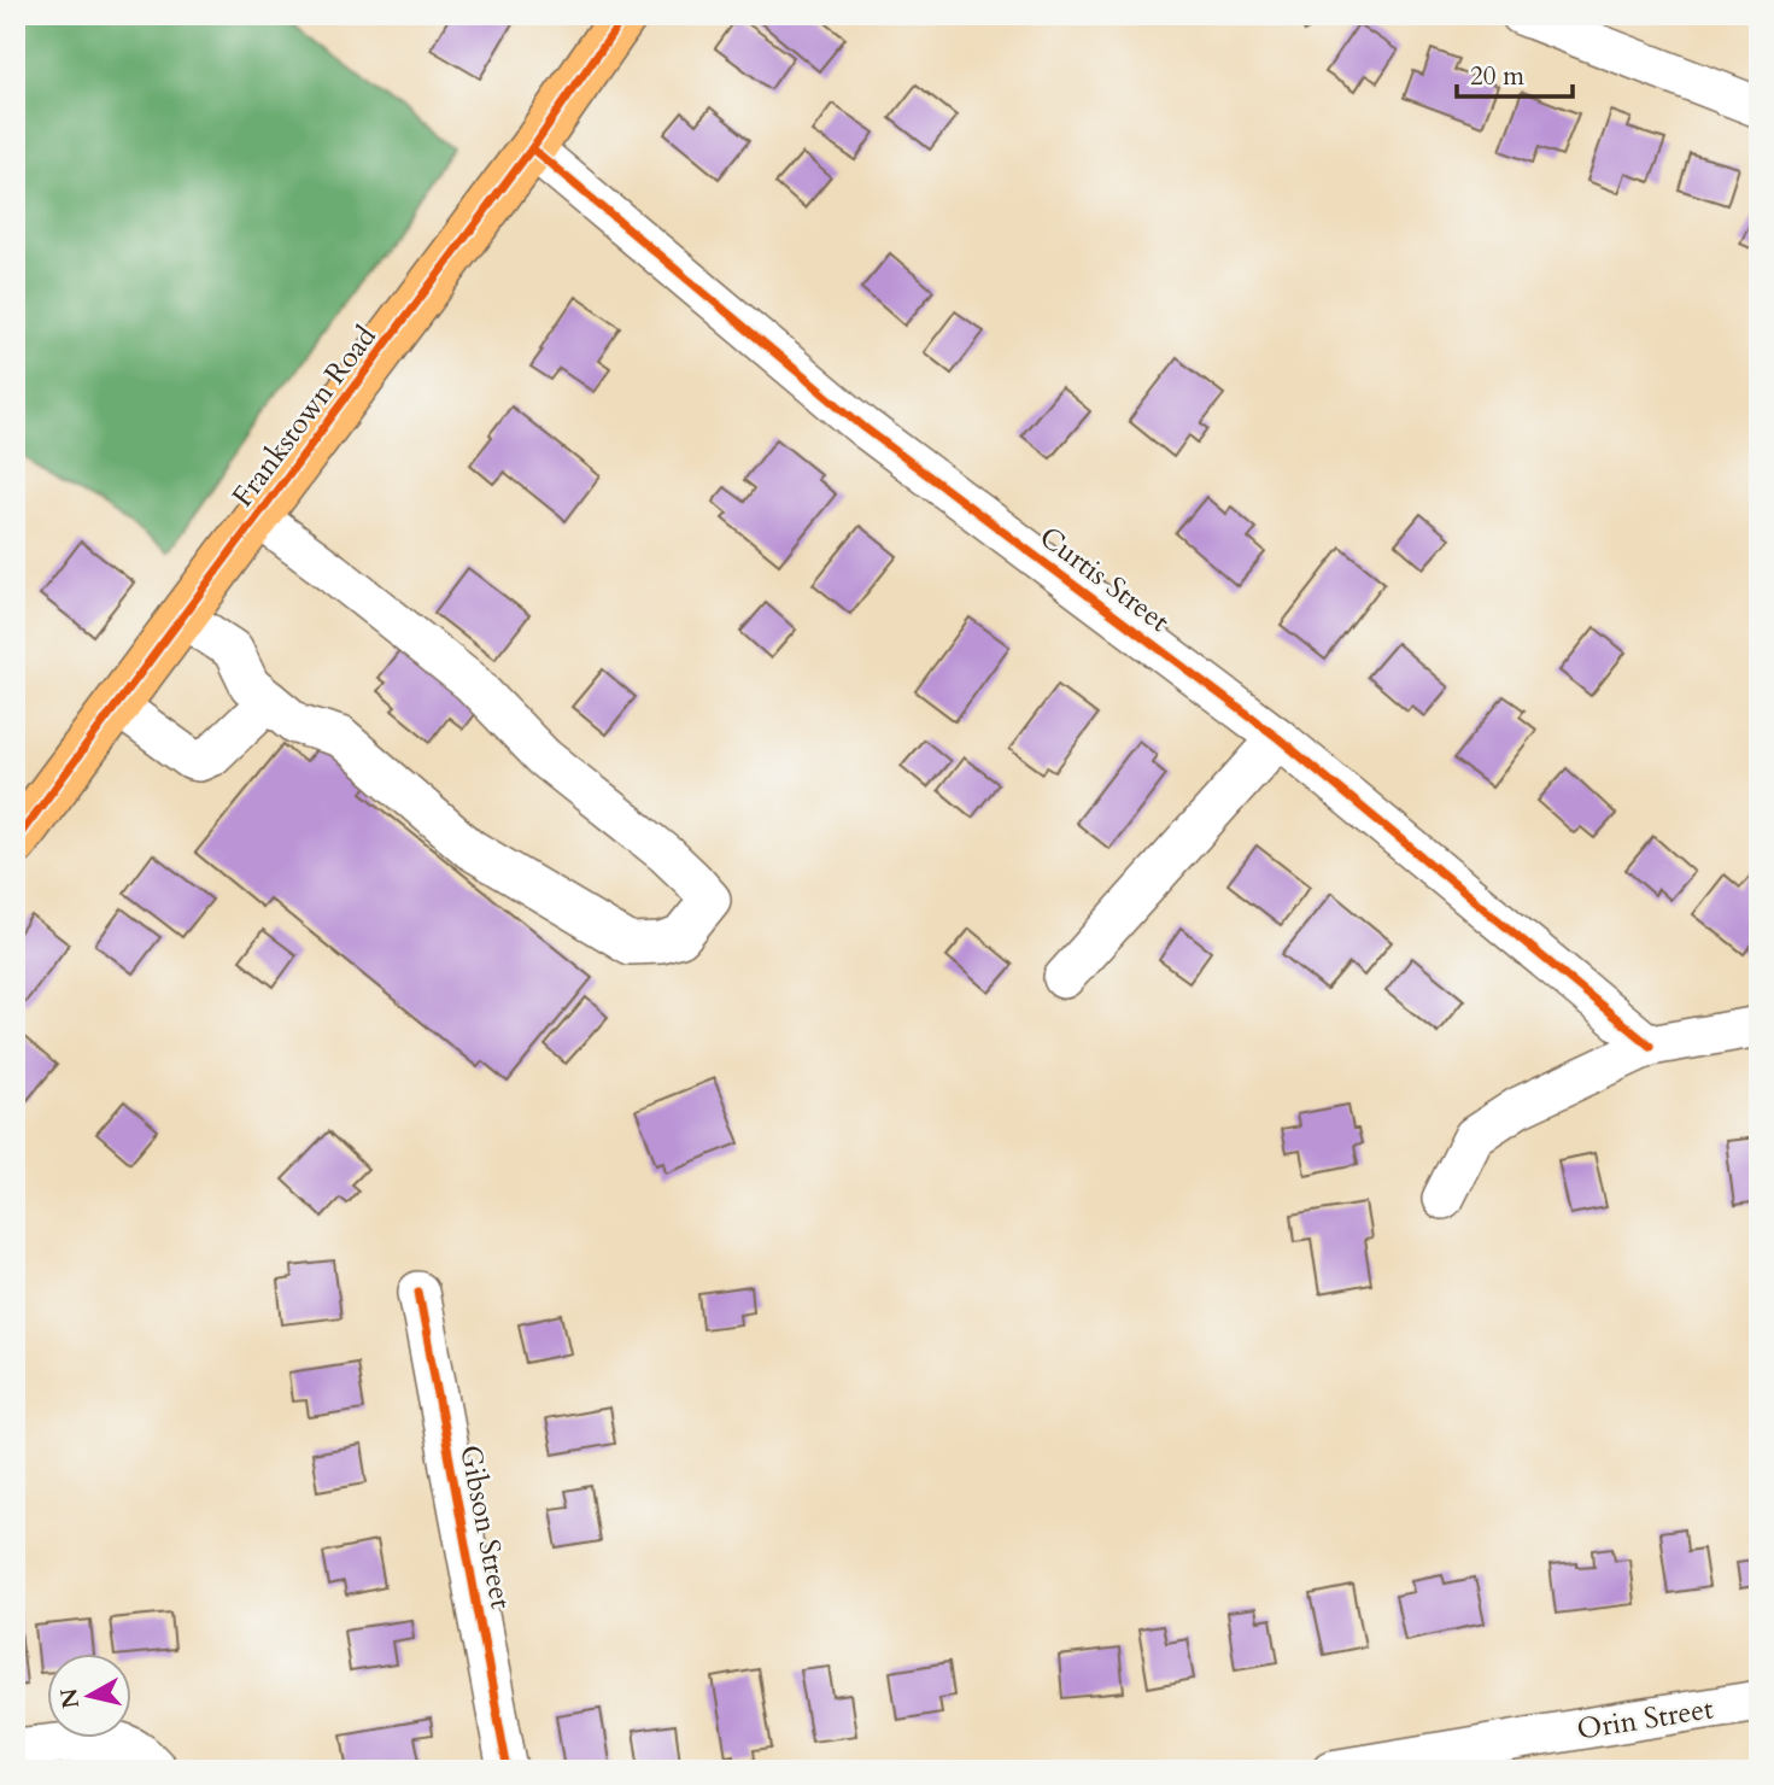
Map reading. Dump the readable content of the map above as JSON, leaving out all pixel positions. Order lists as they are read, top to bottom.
{
  "streets": {
    "main road": ["Frankstown Road"],
    "street": ["Curtis Street", "Gibson Street", "Orin Street"]
  },
  "crossings": [
    ["Frankstown Road", "Curtis Street"]
  ],
  "scale_bar": "20 m",
  "north": "left"
}
